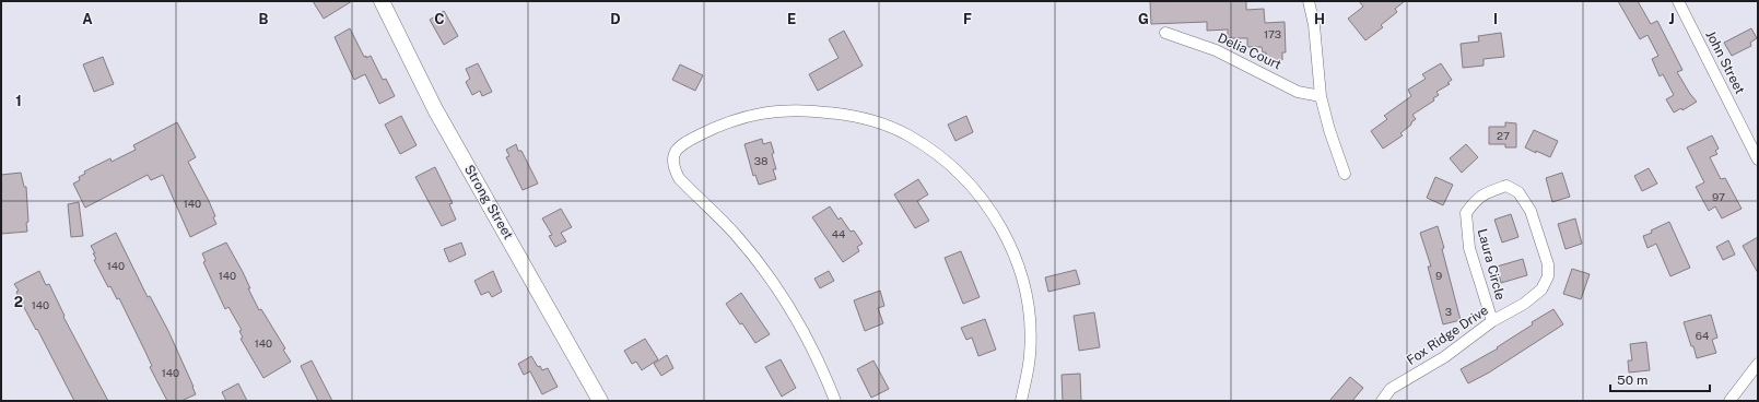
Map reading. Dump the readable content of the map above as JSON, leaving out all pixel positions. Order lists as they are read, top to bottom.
{
  "streets": {
    "street": [
      "Delia Court",
      "John Street",
      "Strong Street",
      "Laura Circle",
      "Fox Ridge Drive"
    ]
  },
  "crossings": [
    ["Laura Circle", "Fox Ridge Drive"]
  ],
  "house_numbers": [
    "173",
    "27",
    "38",
    "97",
    "140",
    "44",
    "140",
    "140",
    "9",
    "140",
    "3",
    "64",
    "140",
    "140"
  ],
  "scale_bar": "50 m",
  "grid": {
    "columns": [
      "A",
      "B",
      "C",
      "D",
      "E",
      "F",
      "G",
      "H",
      "I",
      "J"
    ],
    "rows": ["1", "2"]
  }
}
